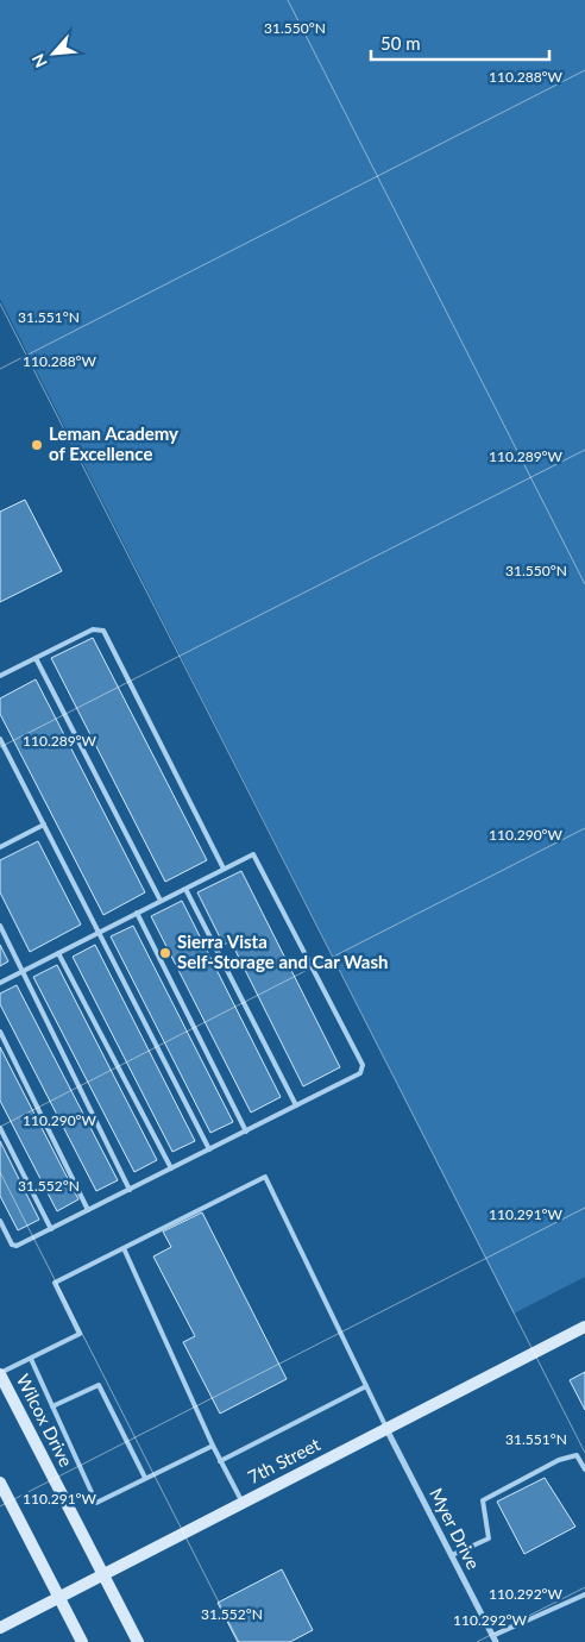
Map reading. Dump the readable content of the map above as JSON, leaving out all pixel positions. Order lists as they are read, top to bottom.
{
  "streets": {
    "main road": ["Wilcox Drive", "7th Street"],
    "street": ["Myer Drive"]
  },
  "crossings": [
    ["Wilcox Drive", "7th Street"],
    ["7th Street", "Myer Drive"]
  ],
  "places": ["Leman Academy of Excellence", "Sierra Vista Self-Storage and Car Wash"],
  "scale_bar": "50 m",
  "north": "bottom left",
  "coordinates": [
    "31.550°N",
    "110.288°W",
    "31.551°N",
    "110.289°W",
    "110.290°W",
    "31.552°N",
    "110.291°W",
    "110.292°W"
  ]
}
